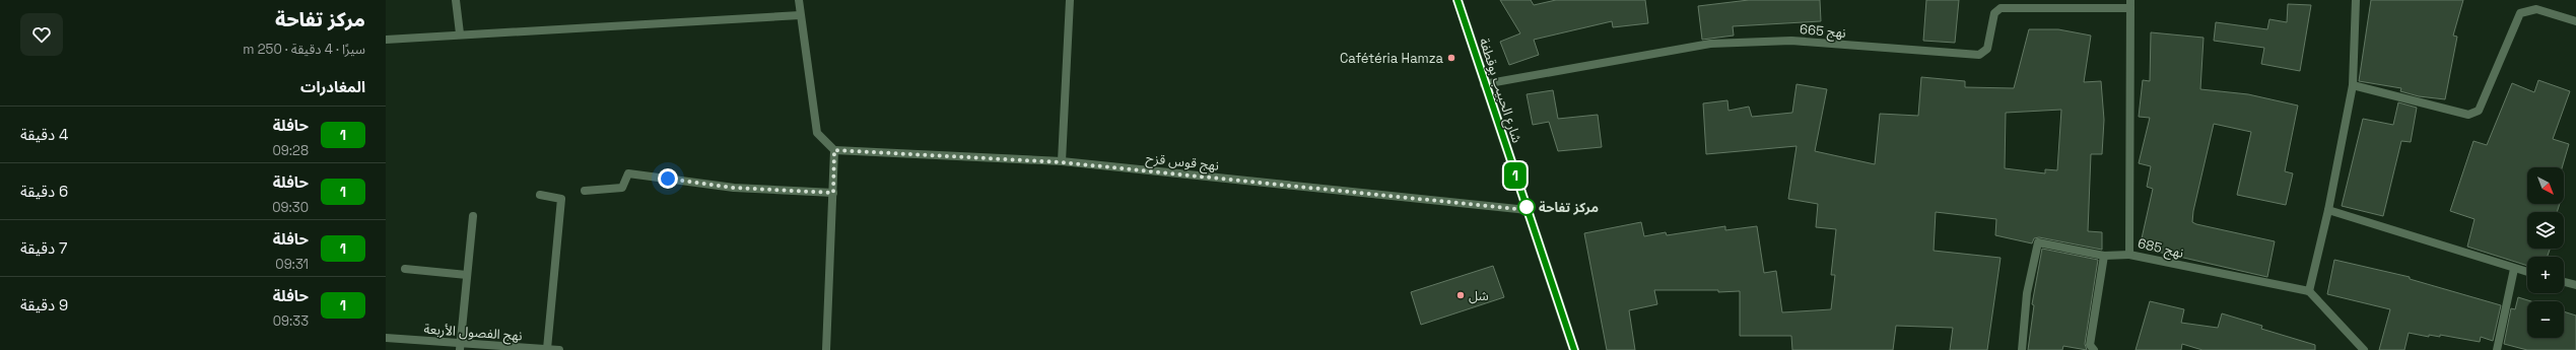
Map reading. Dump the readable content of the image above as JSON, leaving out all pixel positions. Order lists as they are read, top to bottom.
{
  "streets": {
    "main road": ["شارع الحبيب بوقطفة"],
    "street": [
      "نهج 665",
      "نهج قوس قزح",
      "نهج 685",
      "نهج الفصول الأربعة"
    ]
  },
  "crossings": [
    ["نهج 665", "شارع الحبيب بوقطفة"],
    ["نهج 665", "نهج 685"],
    ["شارع الحبيب بوقطفة", "نهج قوس قزح"]
  ],
  "places": ["Cafétéria Hamza", "مركز تفاحة", "شل"],
  "lines": ["bus line 1"],
  "north": "bottom right",
  "page": {
    "on_map": "1",
    "heading": [
      ["مركز تفاحة", "سيرًا · 4 دقيقة · 250 m"],
      "المغادرات"
    ],
    "list": [
      {
        "mark": "1",
        "name": "حافلة",
        "note": "09:28",
        "value": "4 دقيقة"
      },
      {
        "mark": "1",
        "name": "حافلة",
        "note": "09:30",
        "value": "6 دقيقة"
      },
      {
        "mark": "1",
        "name": "حافلة",
        "note": "09:31",
        "value": "7 دقيقة"
      },
      {
        "mark": "1",
        "name": "حافلة",
        "note": "09:33",
        "value": "9 دقيقة"
      }
    ],
    "map_buttons": ["+", "−"]
  }
}
